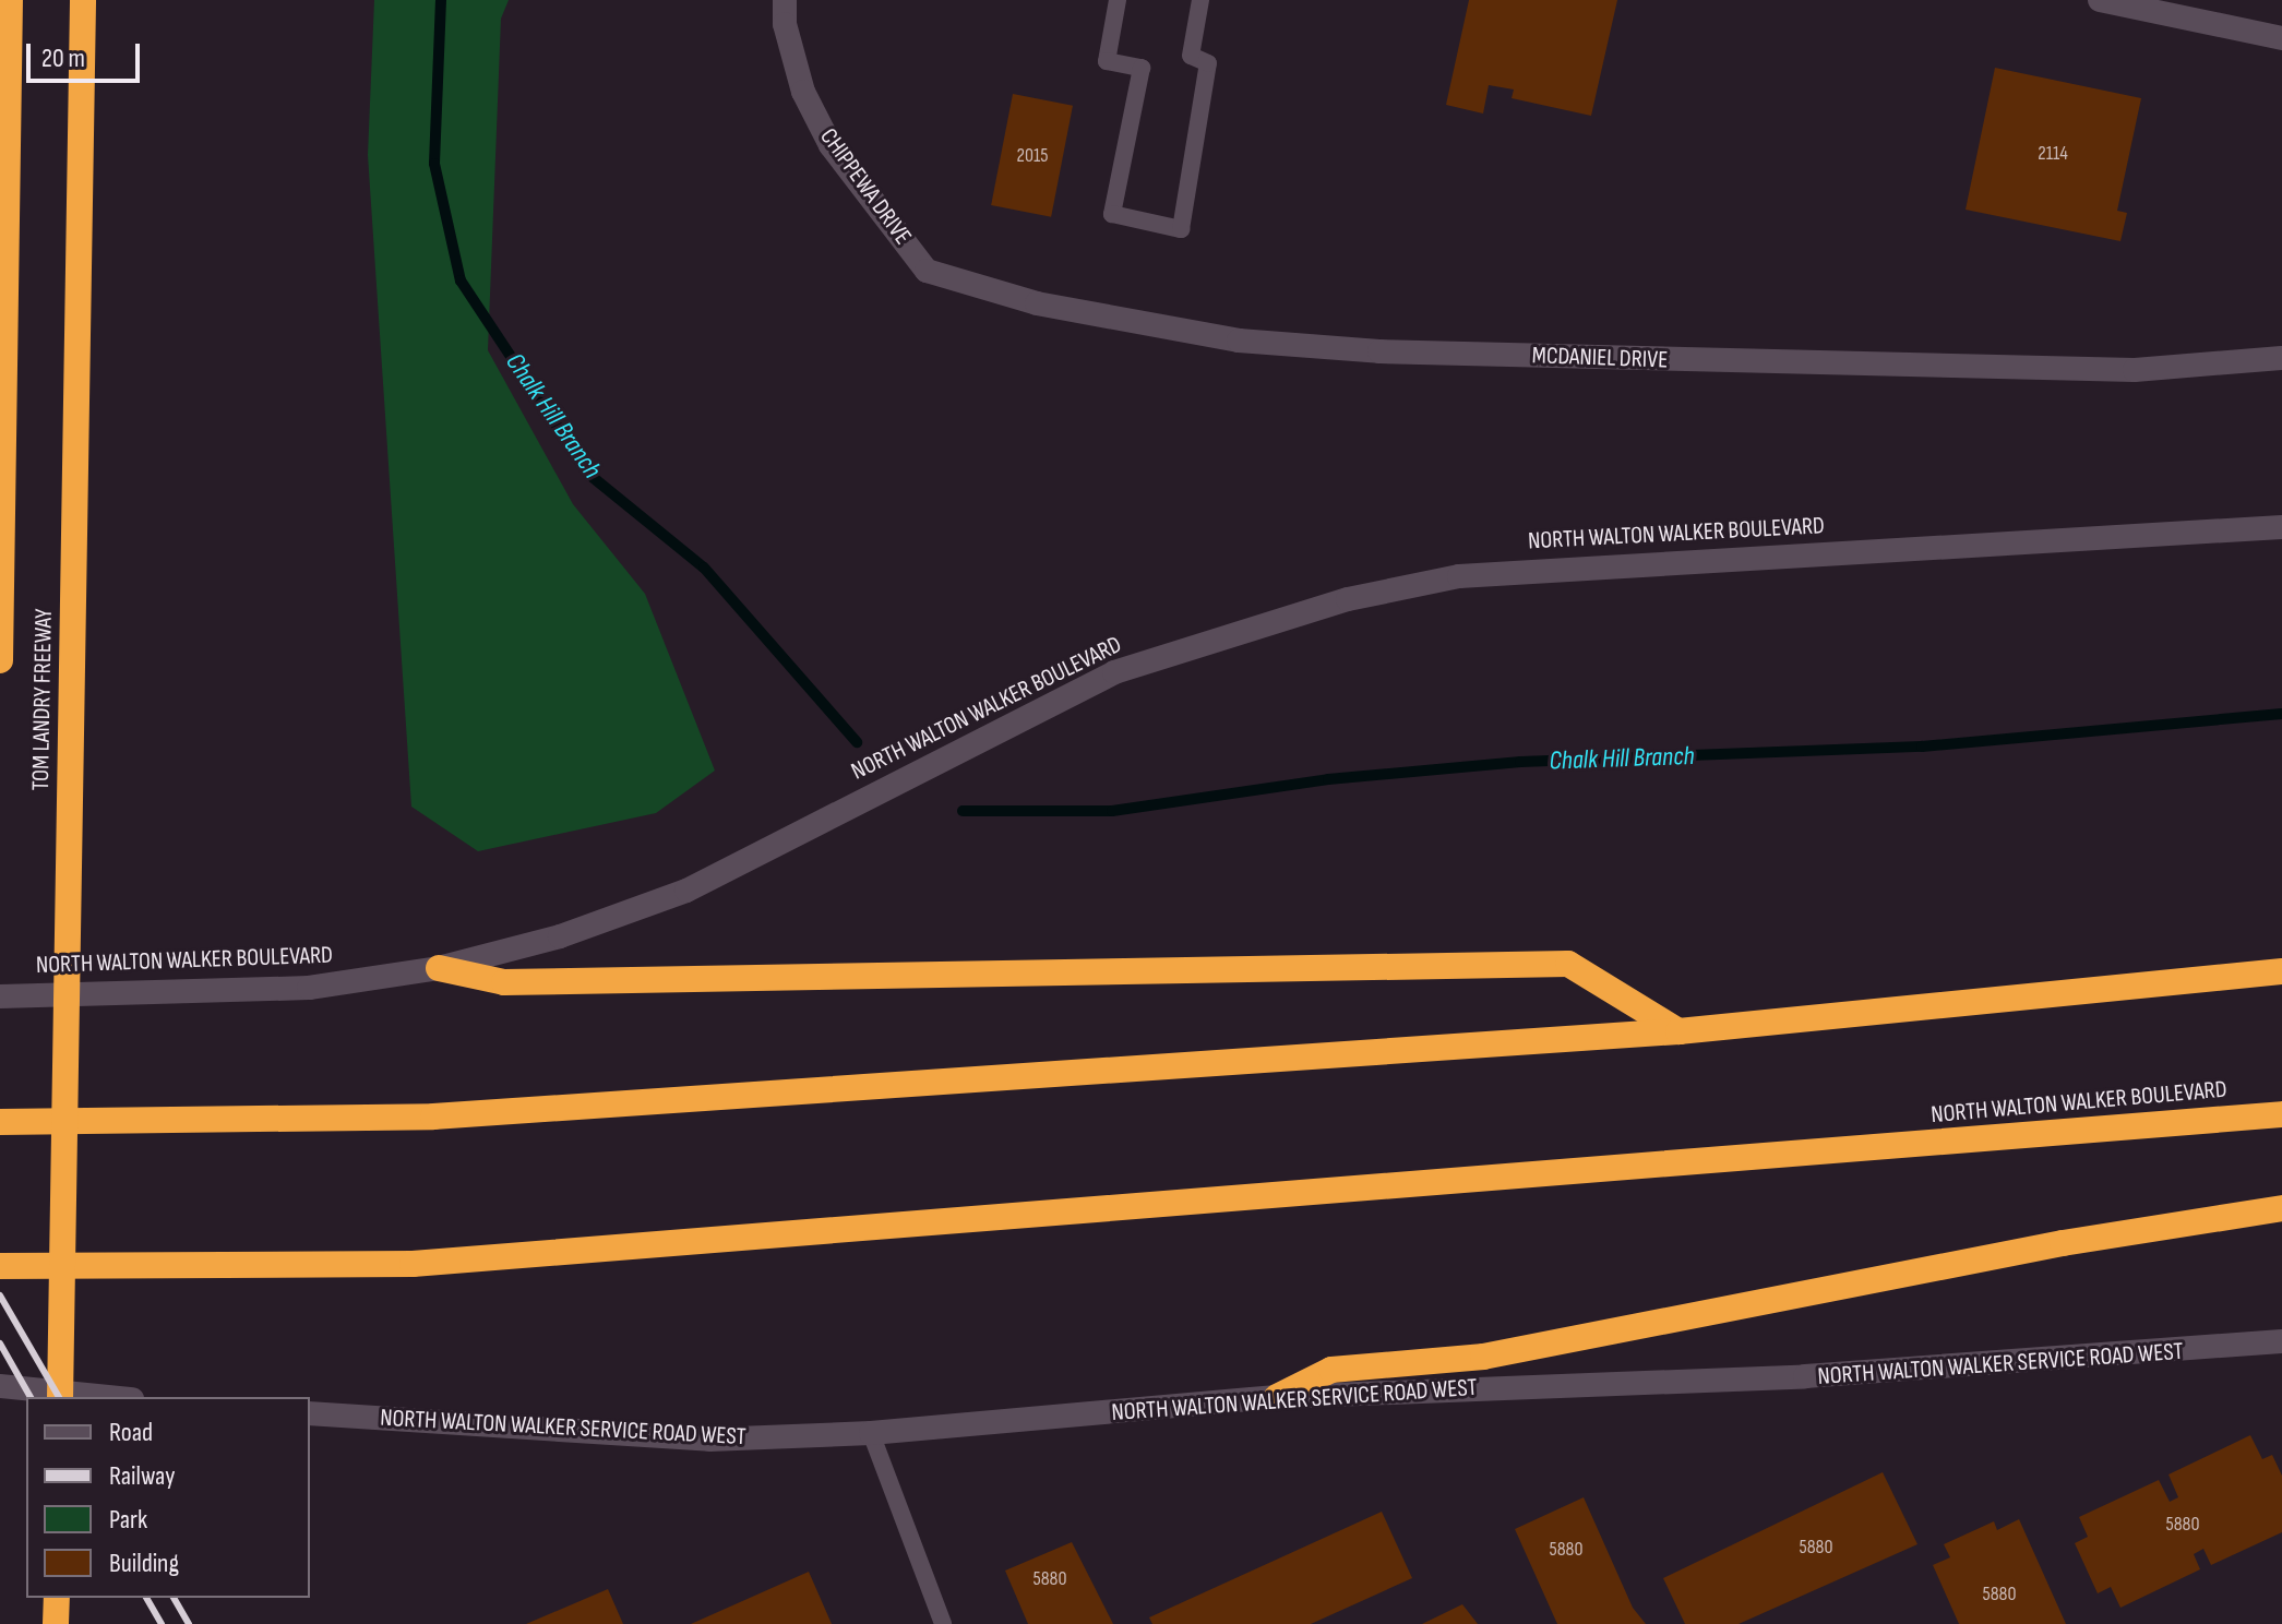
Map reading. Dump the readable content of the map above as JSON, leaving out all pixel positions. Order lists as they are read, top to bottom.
{
  "streets": {
    "highway": ["NORTH WALTON WALKER BOULEVARD", "TOM LANDRY FREEWAY"],
    "main road": ["CHIPPEWA DRIVE", "MCDANIEL DRIVE", "NORTH WALTON WALKER SERVICE ROAD WEST"]
  },
  "crossings": [
    ["CHIPPEWA DRIVE", "MCDANIEL DRIVE"]
  ],
  "water": ["Chalk Hill Branch"],
  "house_numbers": [
    "2114",
    "2015",
    "5880",
    "5880",
    "5880",
    "5880",
    "5880"
  ],
  "legend": [
    "Road",
    "Railway",
    "Park",
    "Building"
  ],
  "scale_bar": "20 m"
}
